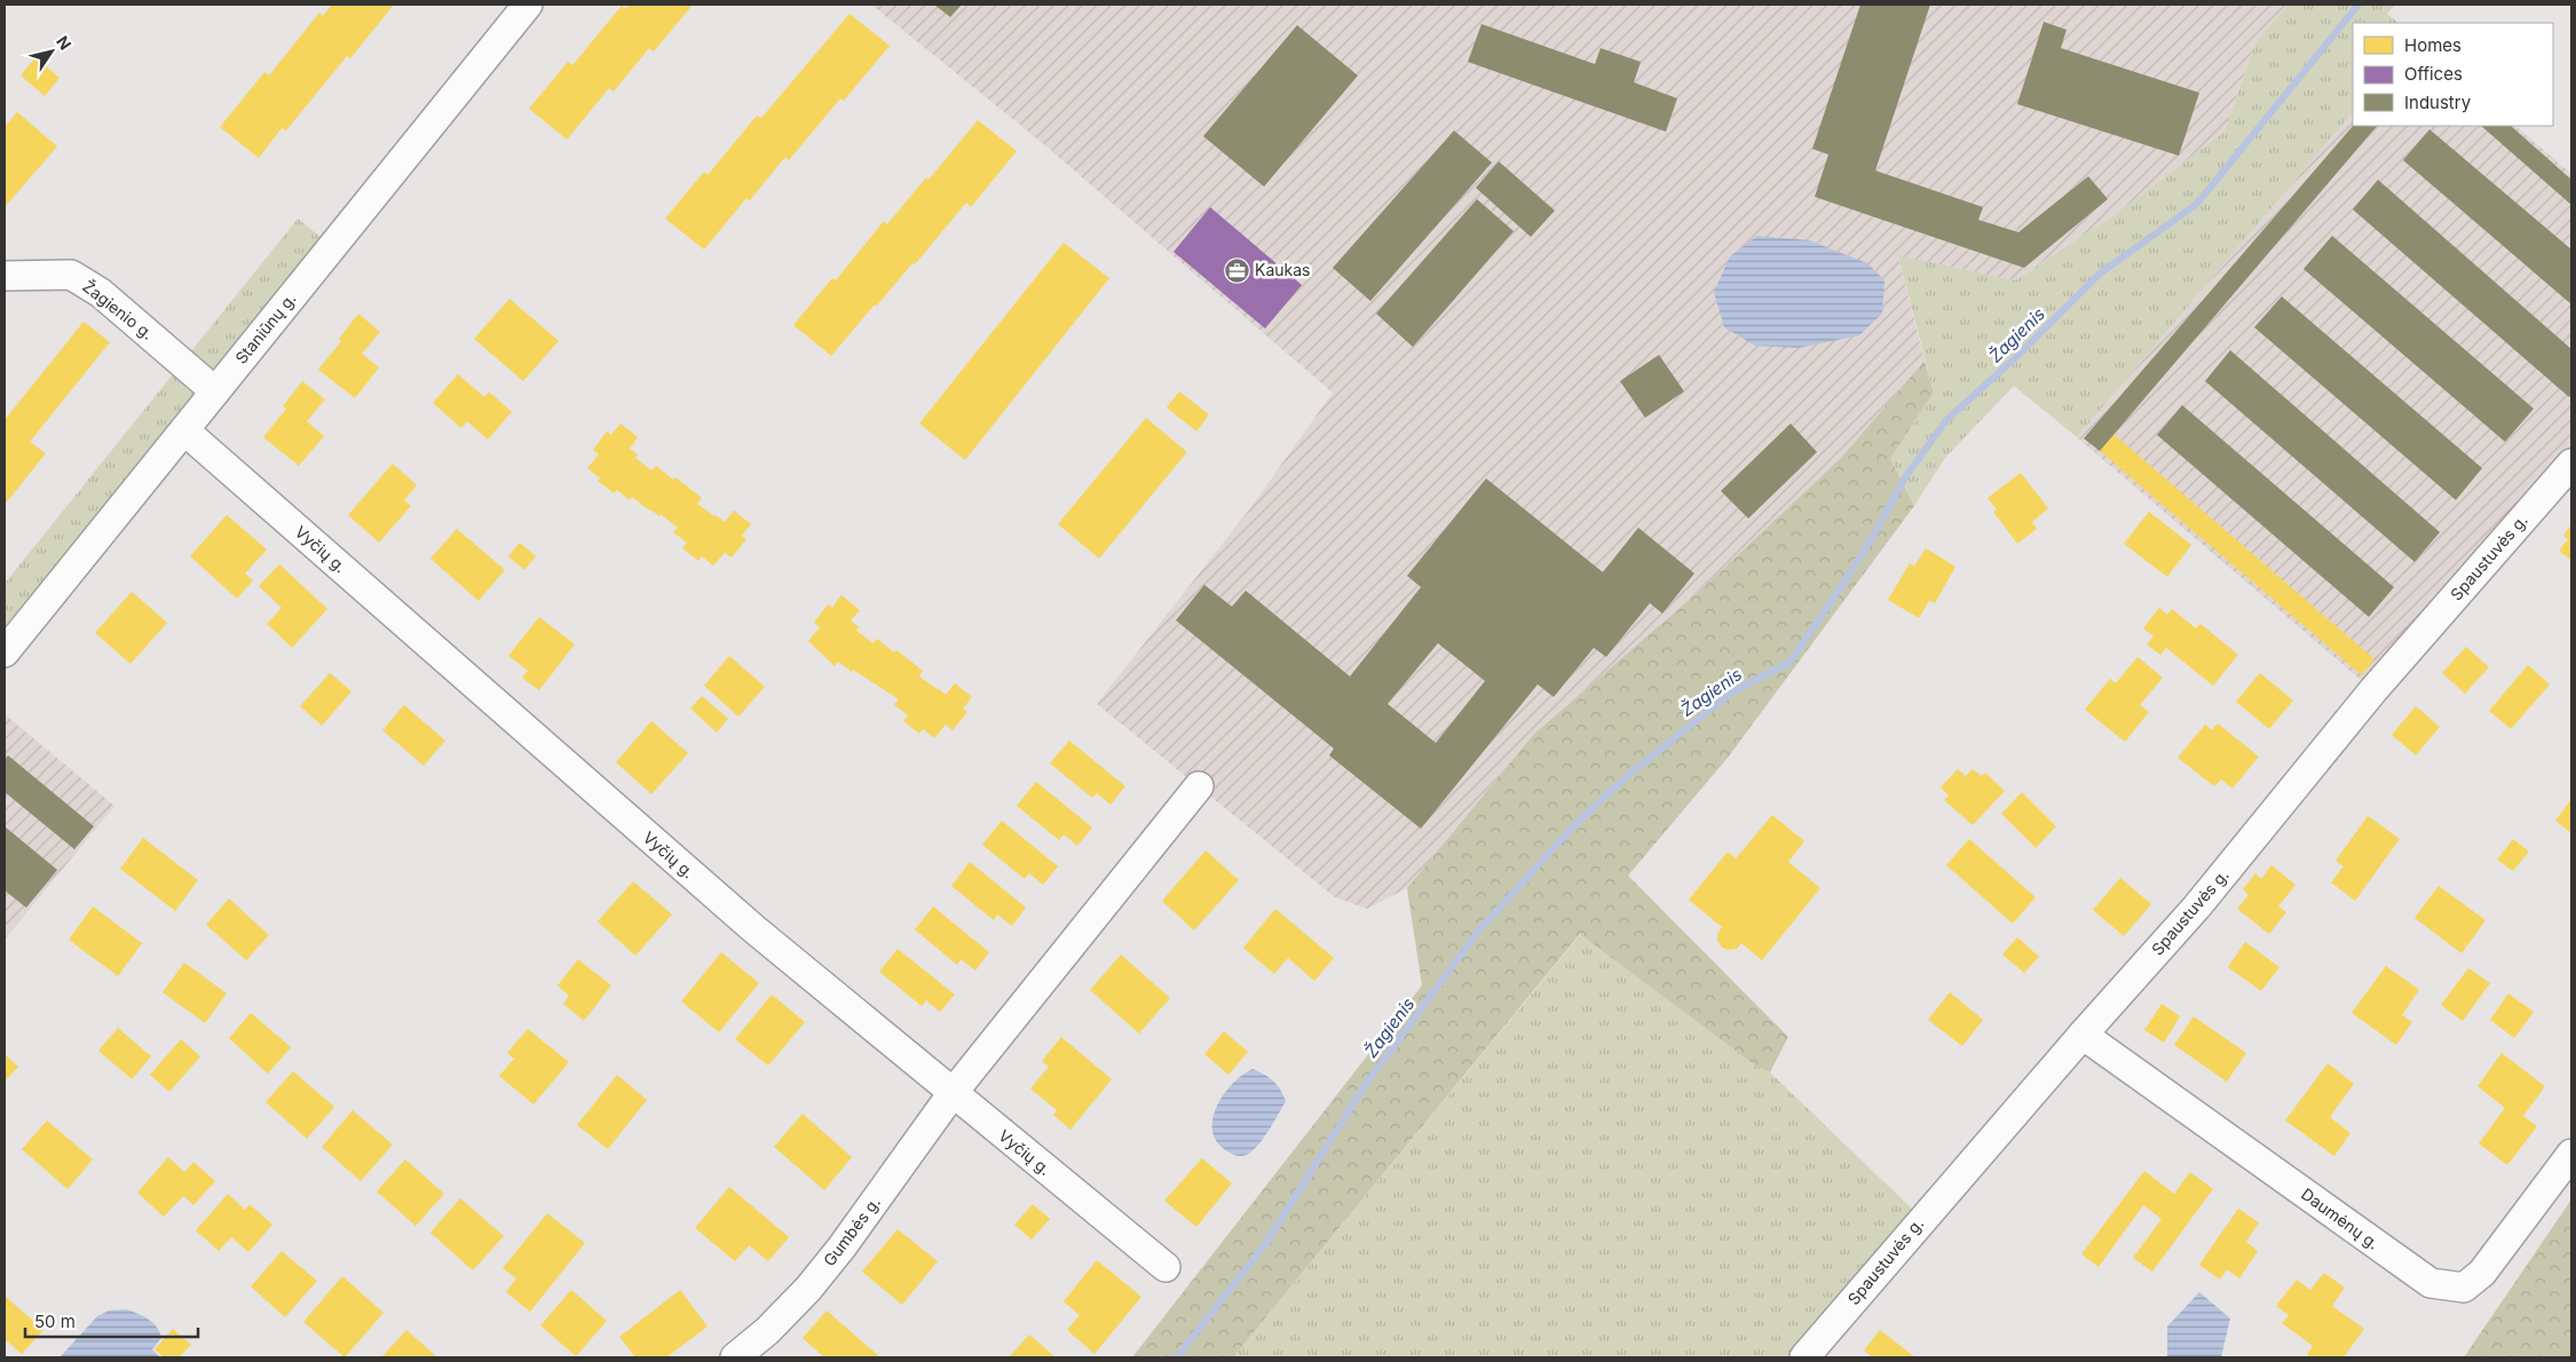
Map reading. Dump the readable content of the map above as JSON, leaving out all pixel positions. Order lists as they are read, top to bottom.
{
  "streets": {
    "street": [
      "Žagienio g.",
      "Staniūnų g.",
      "Vyčių g.",
      "Spaustuvės g.",
      "Daumėnų g.",
      "Gumbės g."
    ]
  },
  "crossings": [
    ["Žagienio g.", "Staniūnų g."],
    ["Staniūnų g.", "Vyčių g."],
    ["Vyčių g.", "Gumbės g."],
    ["Spaustuvės g.", "Daumėnų g."]
  ],
  "water": ["Žagienis"],
  "places": {
    "office": ["Kaukas"]
  },
  "legend": ["Homes", "Offices", "Industry"],
  "scale_bar": "50 m",
  "north": "top right"
}
